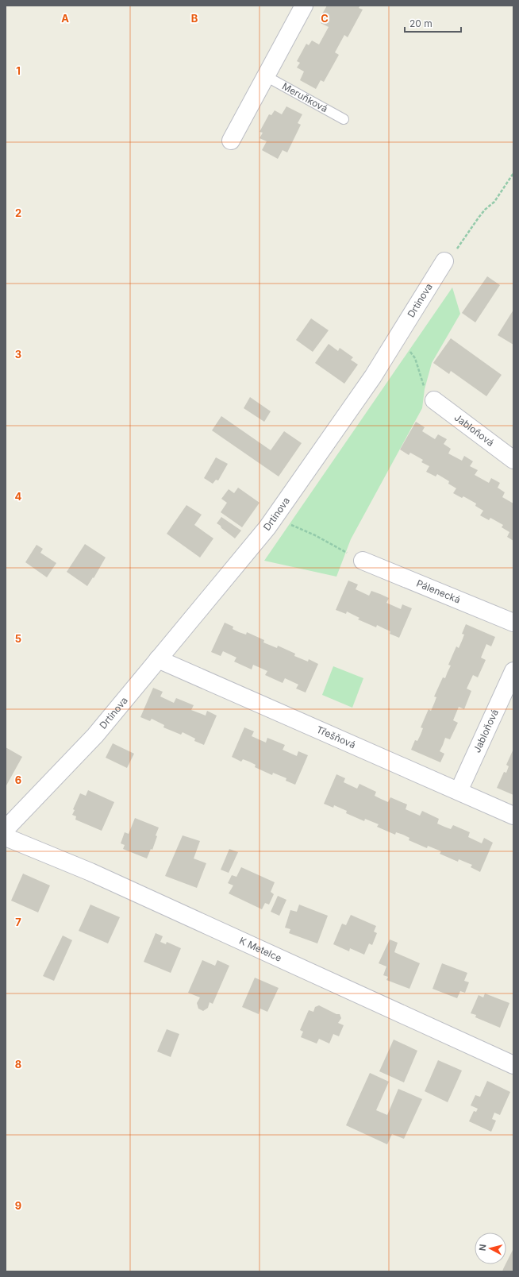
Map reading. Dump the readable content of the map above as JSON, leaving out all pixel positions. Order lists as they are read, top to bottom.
{
  "streets": {
    "street": [
      "Drtinova",
      "Jabloňová",
      "Pálenecká",
      "Třešňová",
      "K Metelce"
    ],
    "lane": ["Meruňková"]
  },
  "crossings": [
    ["Drtinova", "Třešňová"],
    ["Jabloňová", "Třešňová"]
  ],
  "scale_bar": "20 m",
  "north": "left",
  "grid": {
    "columns": ["A", "B", "C"],
    "rows": [
      "1",
      "2",
      "3",
      "4",
      "5",
      "6",
      "7",
      "8",
      "9"
    ]
  }
}
